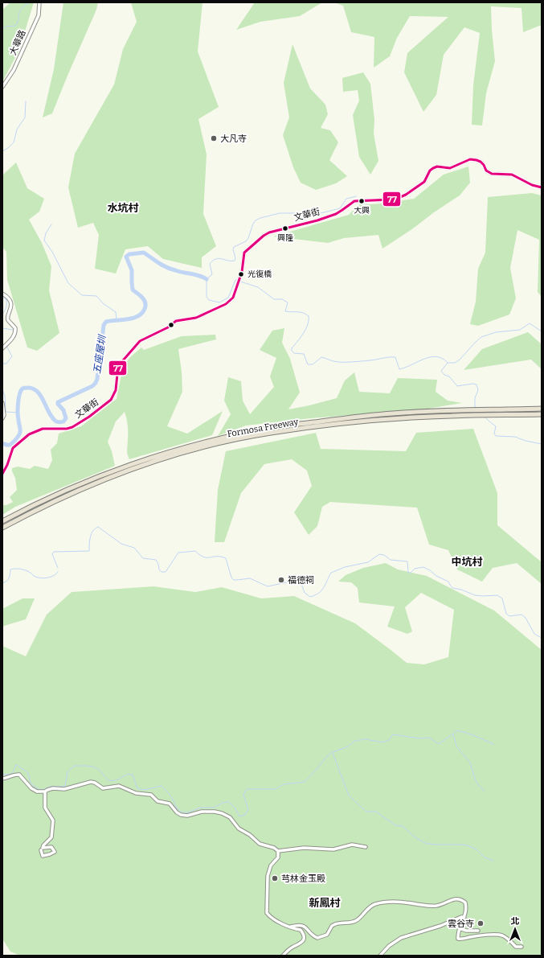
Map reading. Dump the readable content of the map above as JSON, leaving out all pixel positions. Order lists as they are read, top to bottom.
{
  "streets": {
    "highway": ["Formosa Freeway"],
    "street": ["大華路", "文華街"]
  },
  "districts": ["水坑村", "中坑村", "新鳳村"],
  "water": ["五座屋圳"],
  "places": [
    "大凡寺",
    "大興",
    "興隆",
    "光復橋",
    "福德祠",
    "芎林金玉殿",
    "雲谷寺"
  ],
  "lines": ["transit line 77"],
  "north": "top"
}
